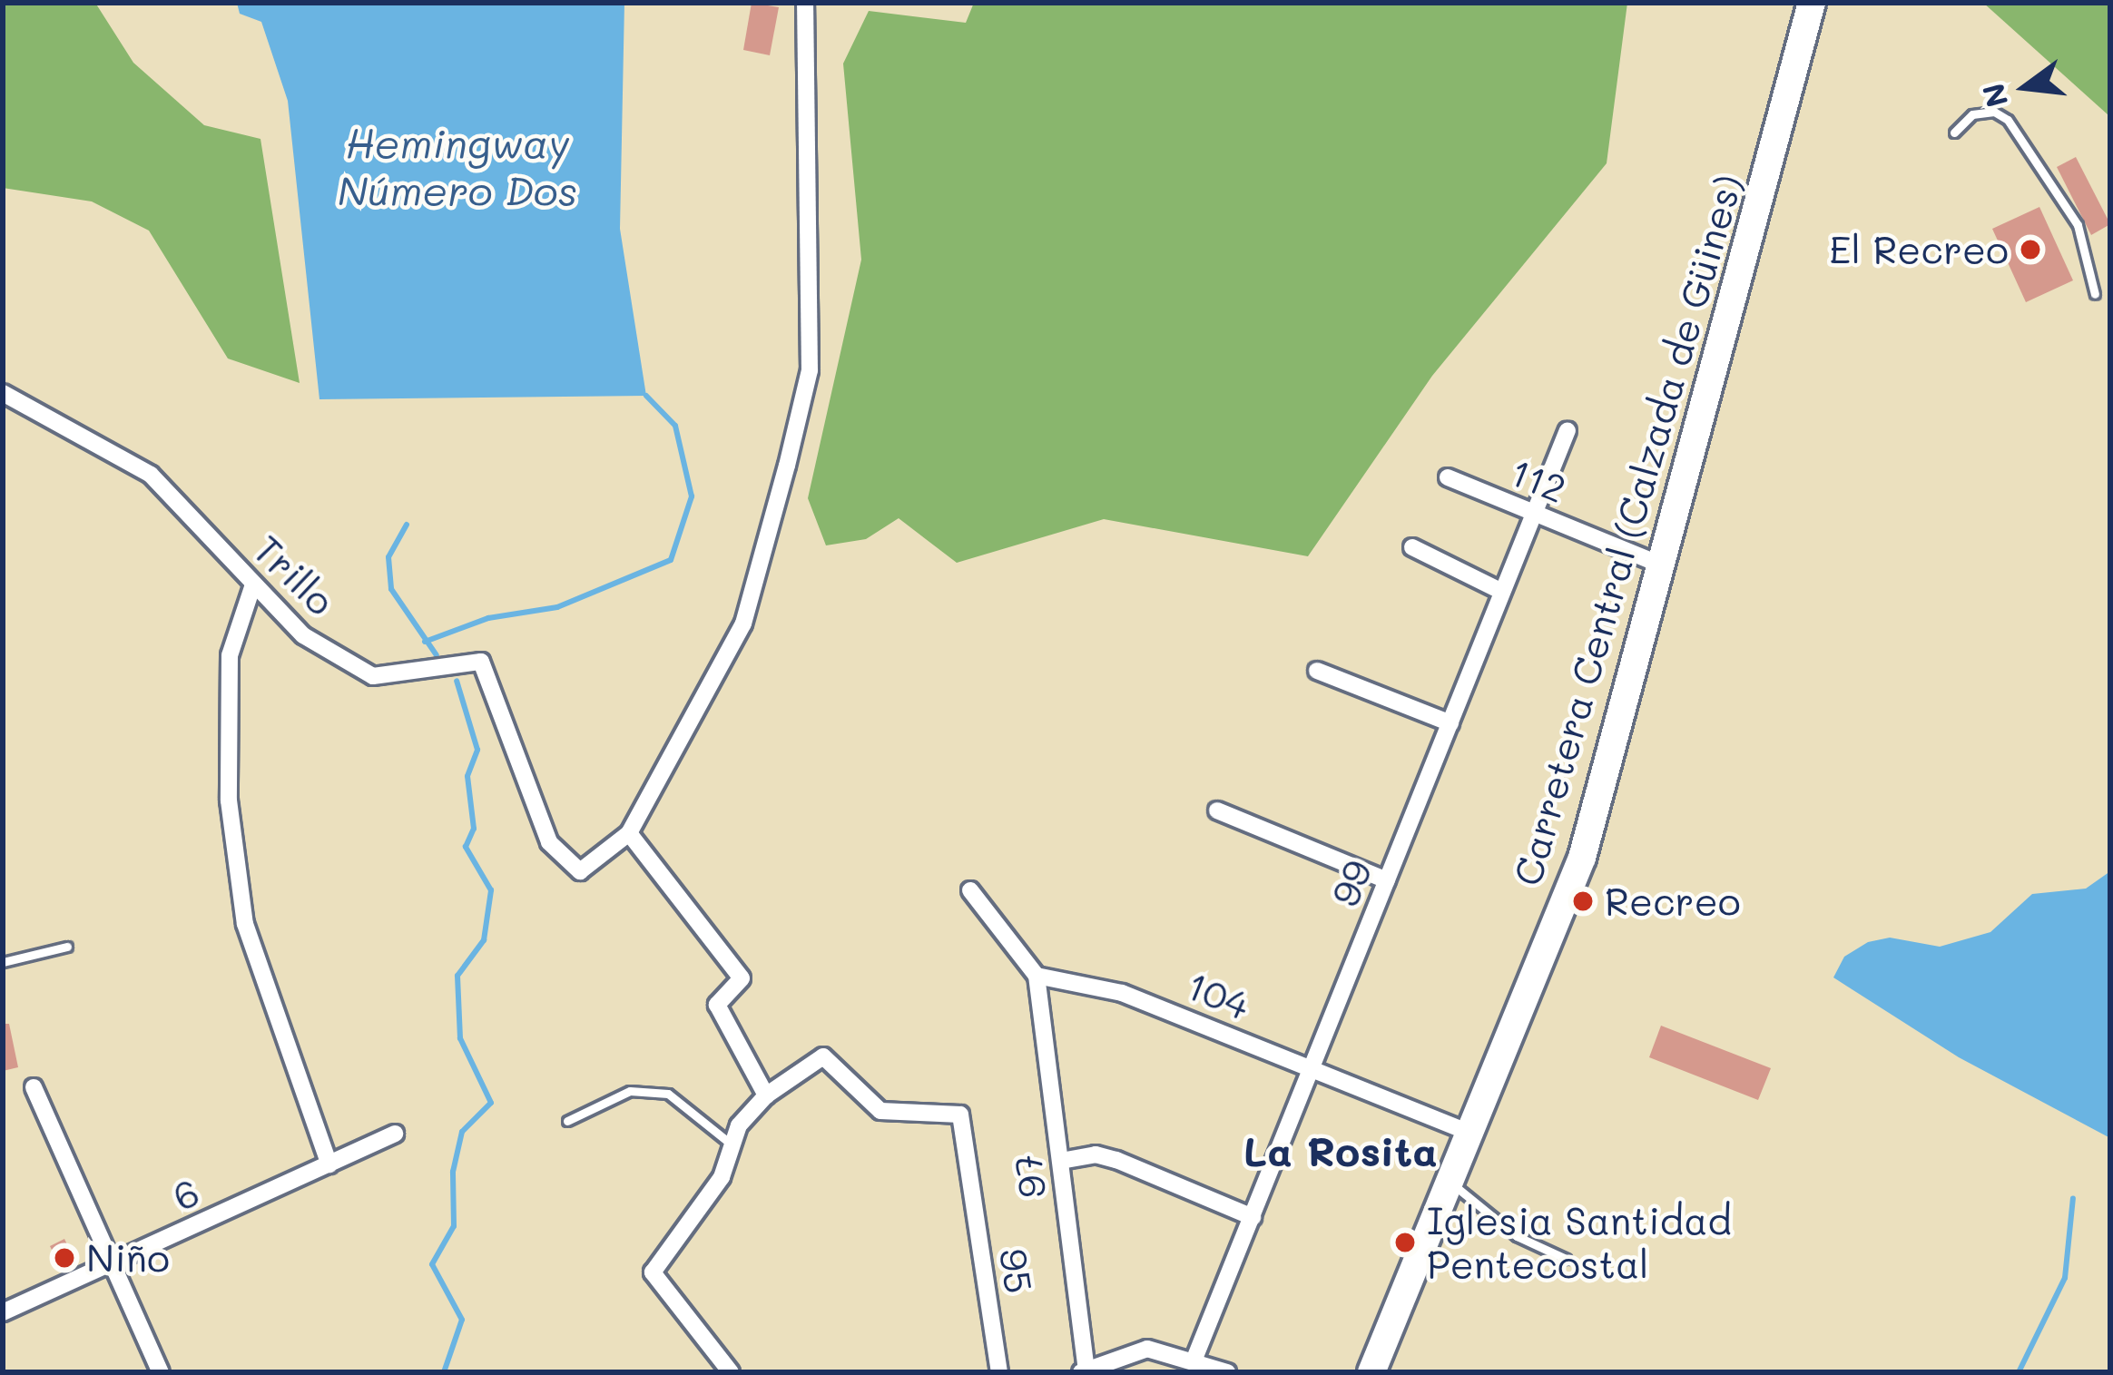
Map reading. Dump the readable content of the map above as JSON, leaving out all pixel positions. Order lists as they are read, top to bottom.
{
  "streets": {
    "main road": ["Carretera Central (Calzada de Güines)"],
    "street": [
      "112",
      "Trillo",
      "99",
      "104",
      "97",
      "6",
      "95"
    ]
  },
  "crossings": [
    ["112", "Carretera Central (Calzada de Güines)"],
    ["112", "99"],
    ["Carretera Central (Calzada de Güines)", "104"],
    ["99", "104"],
    ["104", "97"]
  ],
  "districts": ["La Rosita"],
  "water": ["Hemingway Número Dos"],
  "places": [
    "El Recreo",
    "Recreo",
    "Iglesia Santidad Pentecostal",
    "Niño"
  ],
  "north": "left"
}
